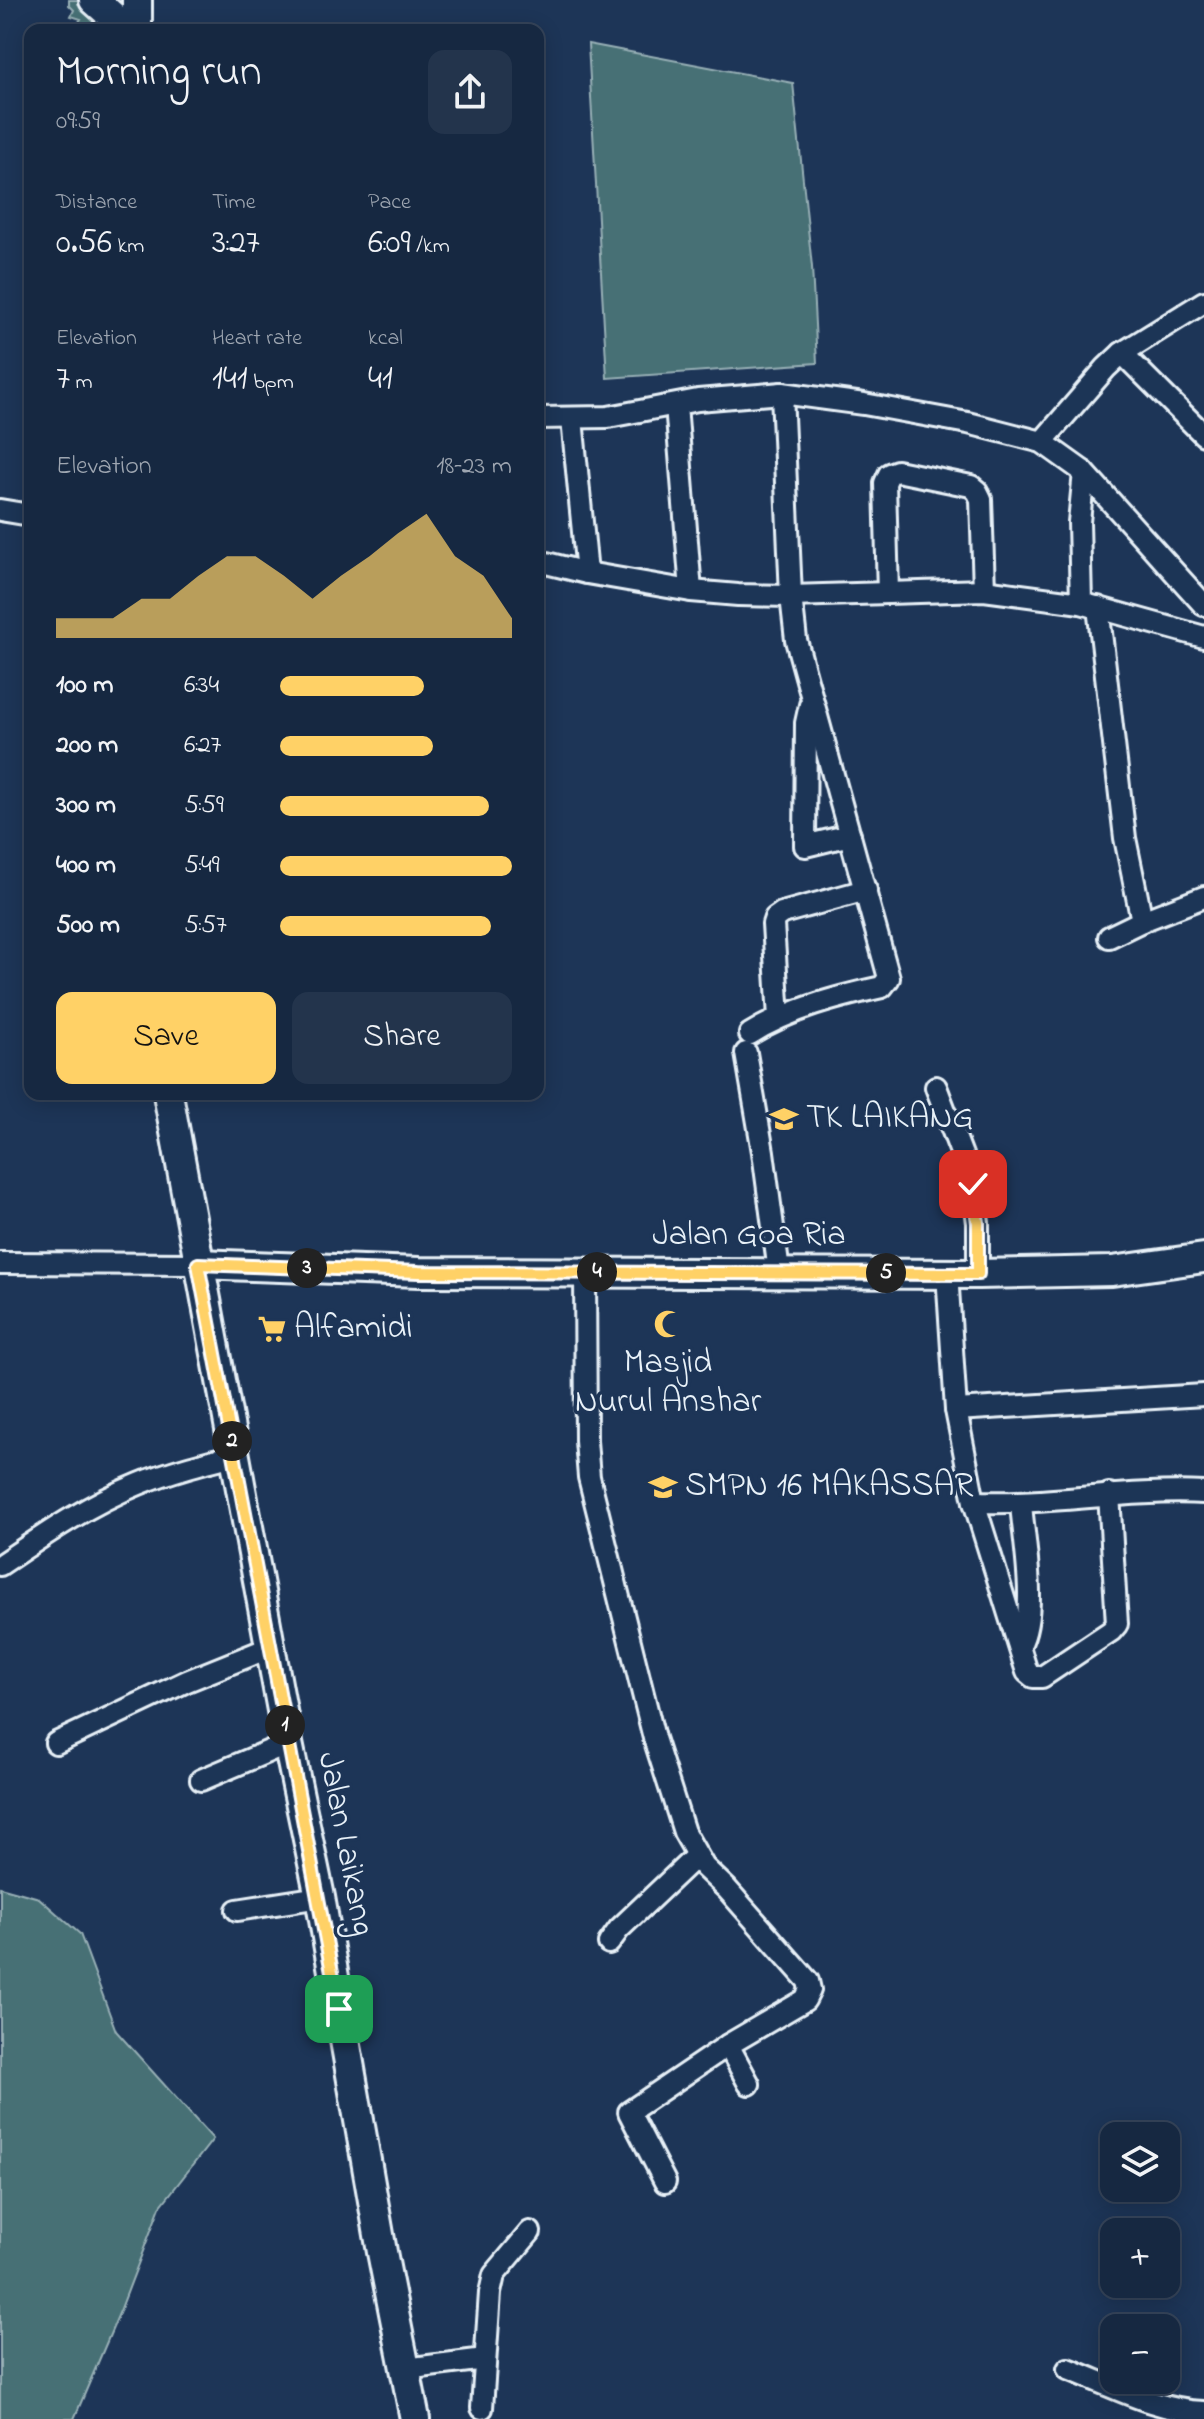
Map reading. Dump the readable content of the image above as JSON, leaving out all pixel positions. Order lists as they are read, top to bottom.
{
  "streets": {
    "main road": ["Jalan Goa Ria", "Jalan Laikang"]
  },
  "crossings": [
    ["Jalan Goa Ria", "Jalan Laikang"]
  ],
  "places": {
    "school or university": ["TK LAIKANG", "SMPN 16 MAKASSAR"],
    "mosque": ["Masjid Nurul Anshar"],
    "supermarket": ["Alfamidi"]
  },
  "page": {
    "heading": ["Morning run", "09:59"],
    "stats": [
      ["Distance", "0.56 km"],
      ["Time", "3:27"],
      ["Pace", "6:09 /km"],
      ["Elevation", "7 m"],
      ["Heart rate", "141 bpm"],
      ["kcal", "41"]
    ],
    "chart": ["Elevation", "18–23 m"],
    "list": [
      {
        "name": "100 m",
        "note": "6:34"
      },
      {
        "name": "200 m",
        "note": "6:27"
      },
      {
        "name": "300 m",
        "note": "5:59"
      },
      {
        "name": "400 m",
        "note": "5:49"
      },
      {
        "name": "500 m",
        "note": "5:57"
      }
    ],
    "buttons": ["Save", "Share"],
    "pins": [
      "3",
      "4",
      "5",
      "2",
      "1"
    ],
    "map_buttons": ["+", "−"]
  }
}
